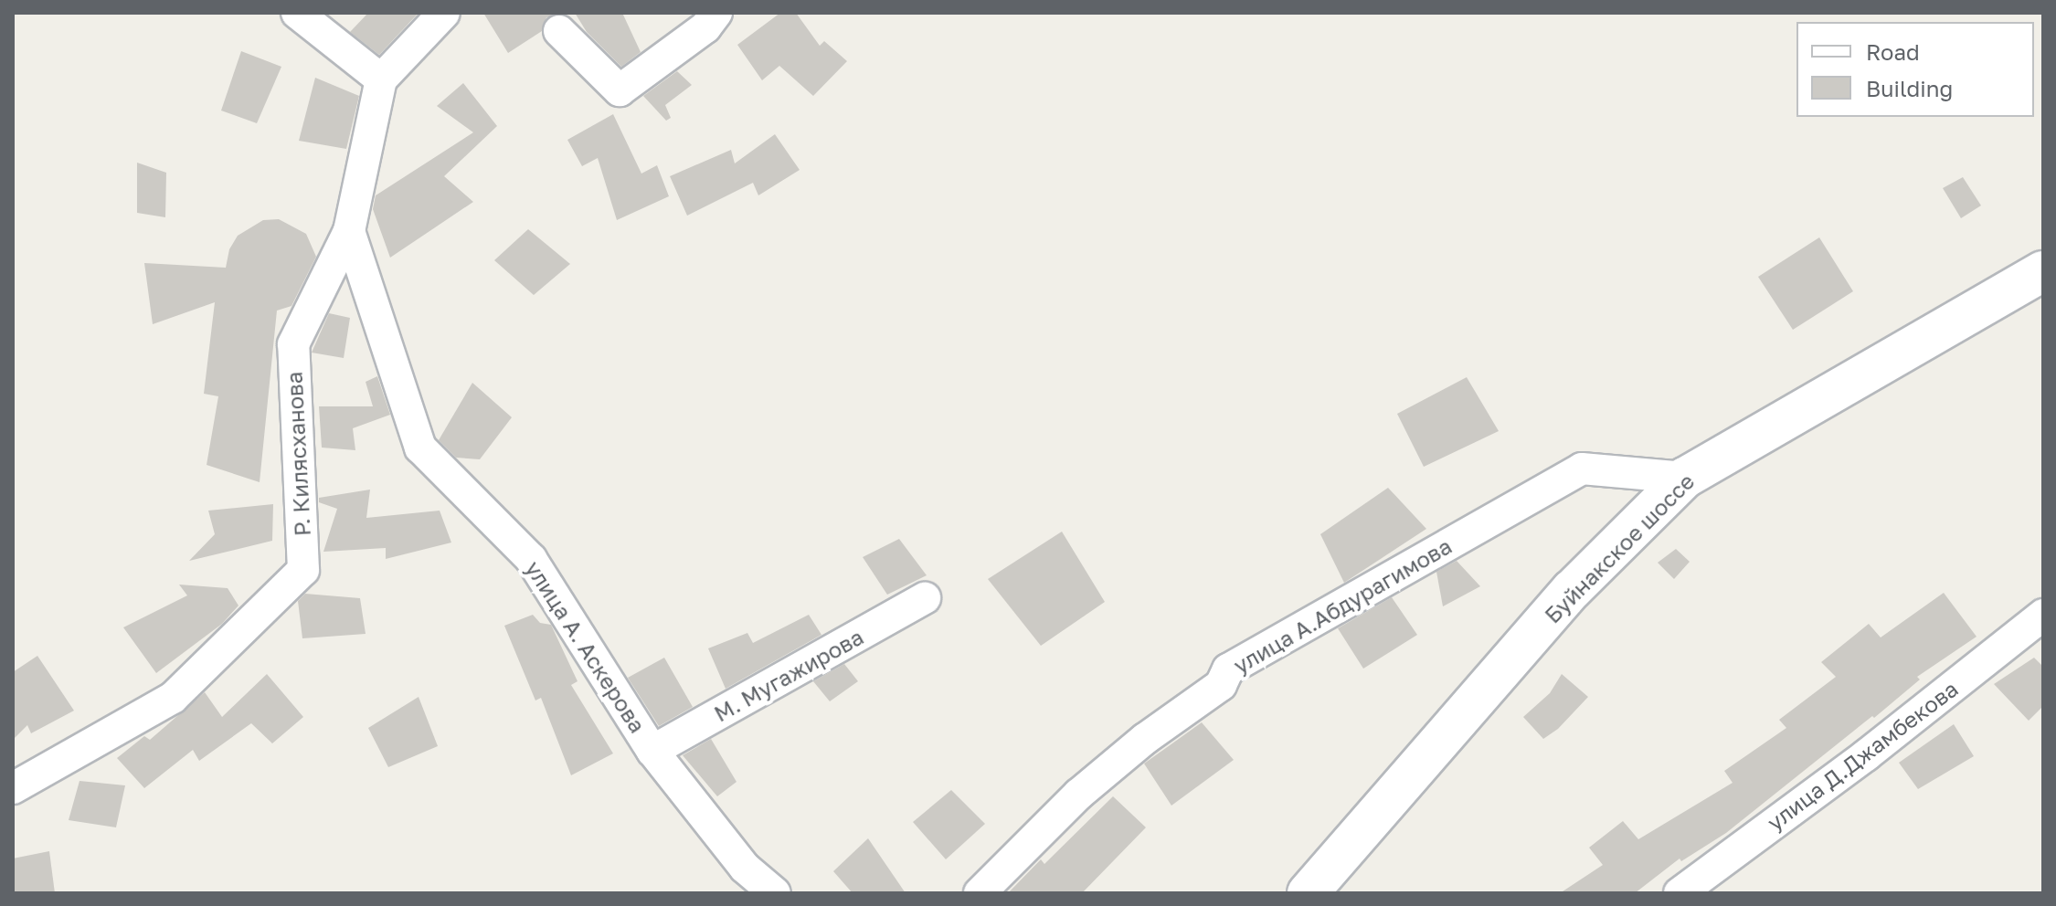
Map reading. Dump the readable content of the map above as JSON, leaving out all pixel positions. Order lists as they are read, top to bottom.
{
  "streets": {
    "main road": ["Буйнакское шоссе"],
    "street": [
      "Р. Килясханова",
      "улица А.Абдурагимова",
      "улица А. Аскерова",
      "М. Мугажирова",
      "улица Д.Джамбекова"
    ]
  },
  "crossings": [
    ["Р. Килясханова", "улица А. Аскерова"],
    ["Буйнакское шоссе", "улица А.Абдурагимова"],
    ["улица А. Аскерова", "М. Мугажирова"]
  ],
  "legend": ["Road", "Building"]
}
